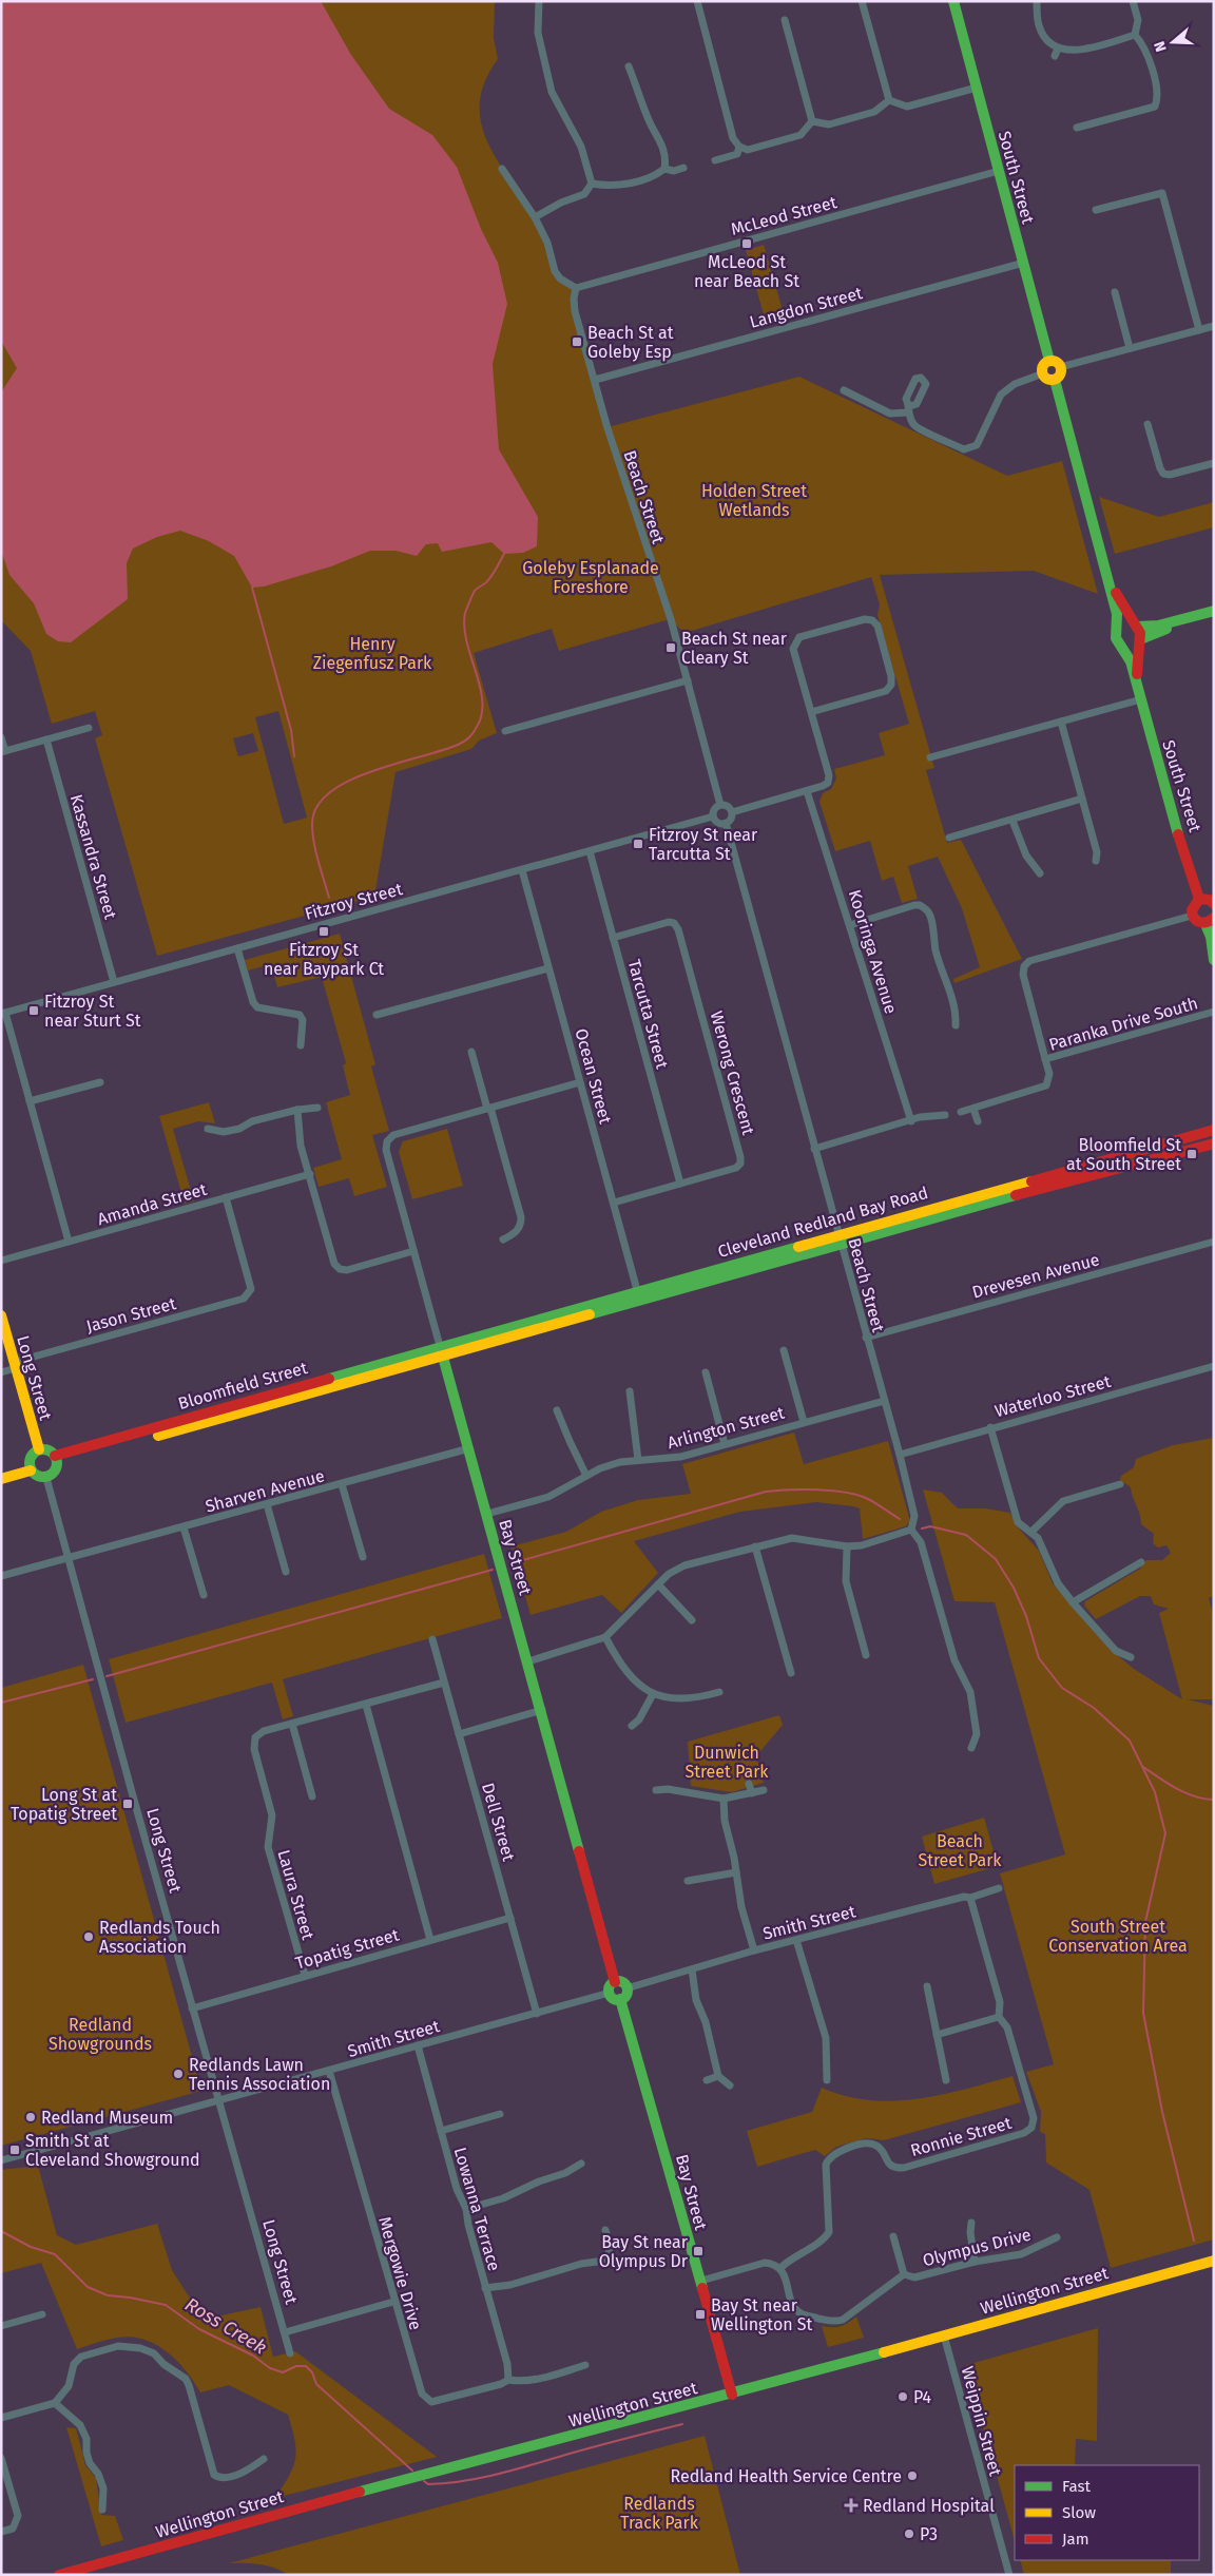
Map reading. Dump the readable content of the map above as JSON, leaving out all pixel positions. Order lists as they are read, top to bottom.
{
  "streets": {
    "main road": [
      "South Street",
      "Cleveland Redland Bay Road",
      "Long Street",
      "Bloomfield Street",
      "Bay Street",
      "Wellington Street"
    ],
    "street": [
      "McLeod Street",
      "Langdon Street",
      "Beach Street",
      "Kassandra Street",
      "Fitzroy Street",
      "Kooringa Avenue",
      "Tarcutta Street",
      "Paranka Drive South",
      "Werong Crescent",
      "Ocean Street",
      "Amanda Street",
      "Drevesen Avenue",
      "Jason Street",
      "Waterloo Street",
      "Arlington Street",
      "Sharven Avenue",
      "Dell Street",
      "Laura Street",
      "Smith Street",
      "Topatig Street",
      "Ronnie Street",
      "Lowanna Terrace",
      "Olympus Drive",
      "Mergowie Drive",
      "Weippin Street"
    ]
  },
  "crossings": [
    ["South Street", "McLeod Street"],
    ["South Street", "Langdon Street"],
    ["McLeod Street", "Beach Street"],
    ["Langdon Street", "Beach Street"],
    ["Beach Street", "Fitzroy Street"],
    ["Beach Street", "Cleveland Redland Bay Road"],
    ["Beach Street", "Drevesen Avenue"],
    ["Beach Street", "Waterloo Street"],
    ["Beach Street", "Arlington Street"],
    ["Kassandra Street", "Fitzroy Street"],
    ["Fitzroy Street", "Tarcutta Street"],
    ["Fitzroy Street", "Ocean Street"],
    ["Tarcutta Street", "Werong Crescent"],
    ["Werong Crescent", "Ocean Street"],
    ["Ocean Street", "Cleveland Redland Bay Road"],
    ["Amanda Street", "Jason Street"],
    ["Cleveland Redland Bay Road", "Bloomfield Street"],
    ["Cleveland Redland Bay Road", "Bay Street"],
    ["Jason Street", "Long Street"],
    ["Long Street", "Bloomfield Street"],
    ["Long Street", "Sharven Avenue"],
    ["Long Street", "Smith Street"],
    ["Long Street", "Topatig Street"],
    ["Bloomfield Street", "Bay Street"],
    ["Arlington Street", "Bay Street"],
    ["Sharven Avenue", "Bay Street"],
    ["Bay Street", "Smith Street"],
    ["Bay Street", "Wellington Street"],
    ["Dell Street", "Laura Street"],
    ["Dell Street", "Smith Street"],
    ["Dell Street", "Topatig Street"],
    ["Laura Street", "Topatig Street"],
    ["Smith Street", "Ronnie Street"],
    ["Smith Street", "Lowanna Terrace"],
    ["Smith Street", "Mergowie Drive"],
    ["Ronnie Street", "Olympus Drive"],
    ["Lowanna Terrace", "Mergowie Drive"],
    ["Wellington Street", "Weippin Street"]
  ],
  "water": ["Ross Creek"],
  "parks": [
    "Holden Street Wetlands",
    "Goleby Esplanade Foreshore",
    "Henry Ziegenfusz Park",
    "Dunwich Street Park",
    "Beach Street Park",
    "South Street Conservation Area",
    "Redland Showgrounds",
    "Redlands Track Park"
  ],
  "places": {
    "transit": [
      "McLeod St near Beach St",
      "Beach St at Goleby Esp",
      "Beach St near Cleary St",
      "Fitzroy St near Tarcutta St",
      "Fitzroy St near Baypark Ct",
      "Fitzroy St near Sturt St",
      "Bloomfield St at South Street",
      "Long St at Topatig Street",
      "Smith St at Cleveland Showground",
      "Bay St near Olympus Dr",
      "Bay St near Wellington St"
    ],
    "other": [
      "Redlands Touch Association",
      "Redlands Lawn Tennis Association",
      "Redland Museum",
      "P4",
      "Redland Health Service Centre",
      "P3"
    ],
    "health": ["Redland Hospital"]
  },
  "legend": ["Fast", "Slow", "Jam"],
  "north": "left"
}
